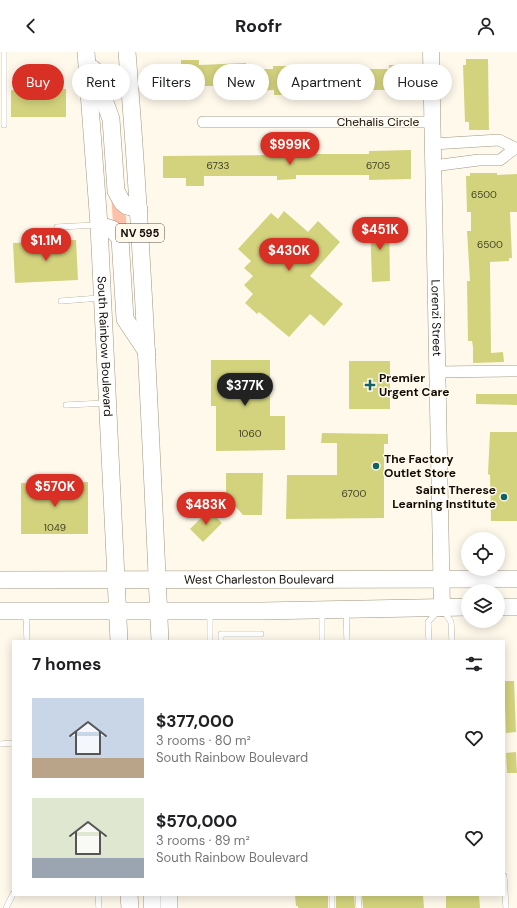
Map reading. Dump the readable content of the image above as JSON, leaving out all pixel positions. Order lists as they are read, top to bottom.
{
  "streets": {
    "main road": ["NV 595", "South Rainbow Boulevard", "West Charleston Boulevard"],
    "street": ["Chehalis Circle", "Lorenzi Street"]
  },
  "crossings": [
    ["Chehalis Circle", "Lorenzi Street"],
    ["NV 595", "West Charleston Boulevard"],
    ["Lorenzi Street", "West Charleston Boulevard"],
    ["South Rainbow Boulevard", "West Charleston Boulevard"]
  ],
  "places": {
    "health": ["Premier Urgent Care"],
    "other": ["The Factory Outlet Store", "Saint Therese Learning Institute"]
  },
  "house_numbers": [
    "6733",
    "6705",
    "6500",
    "6500",
    "1060",
    "6700",
    "1049"
  ],
  "page": {
    "header": "Roofr",
    "chip": [
      "Buy",
      "Rent",
      "Filters",
      "New",
      "Apartment",
      "House"
    ],
    "price": [
      "$999K",
      "$451K",
      "$1.1M",
      "$430K",
      "$377K",
      "$570K",
      "$483K"
    ],
    "heading": "7 homes",
    "list": [
      {
        "name": "$377,000",
        "note": "3 rooms · 80 m² · South Rainbow Boulevard"
      },
      {
        "name": "$570,000",
        "note": "3 rooms · 89 m² · South Rainbow Boulevard"
      }
    ]
  }
}
